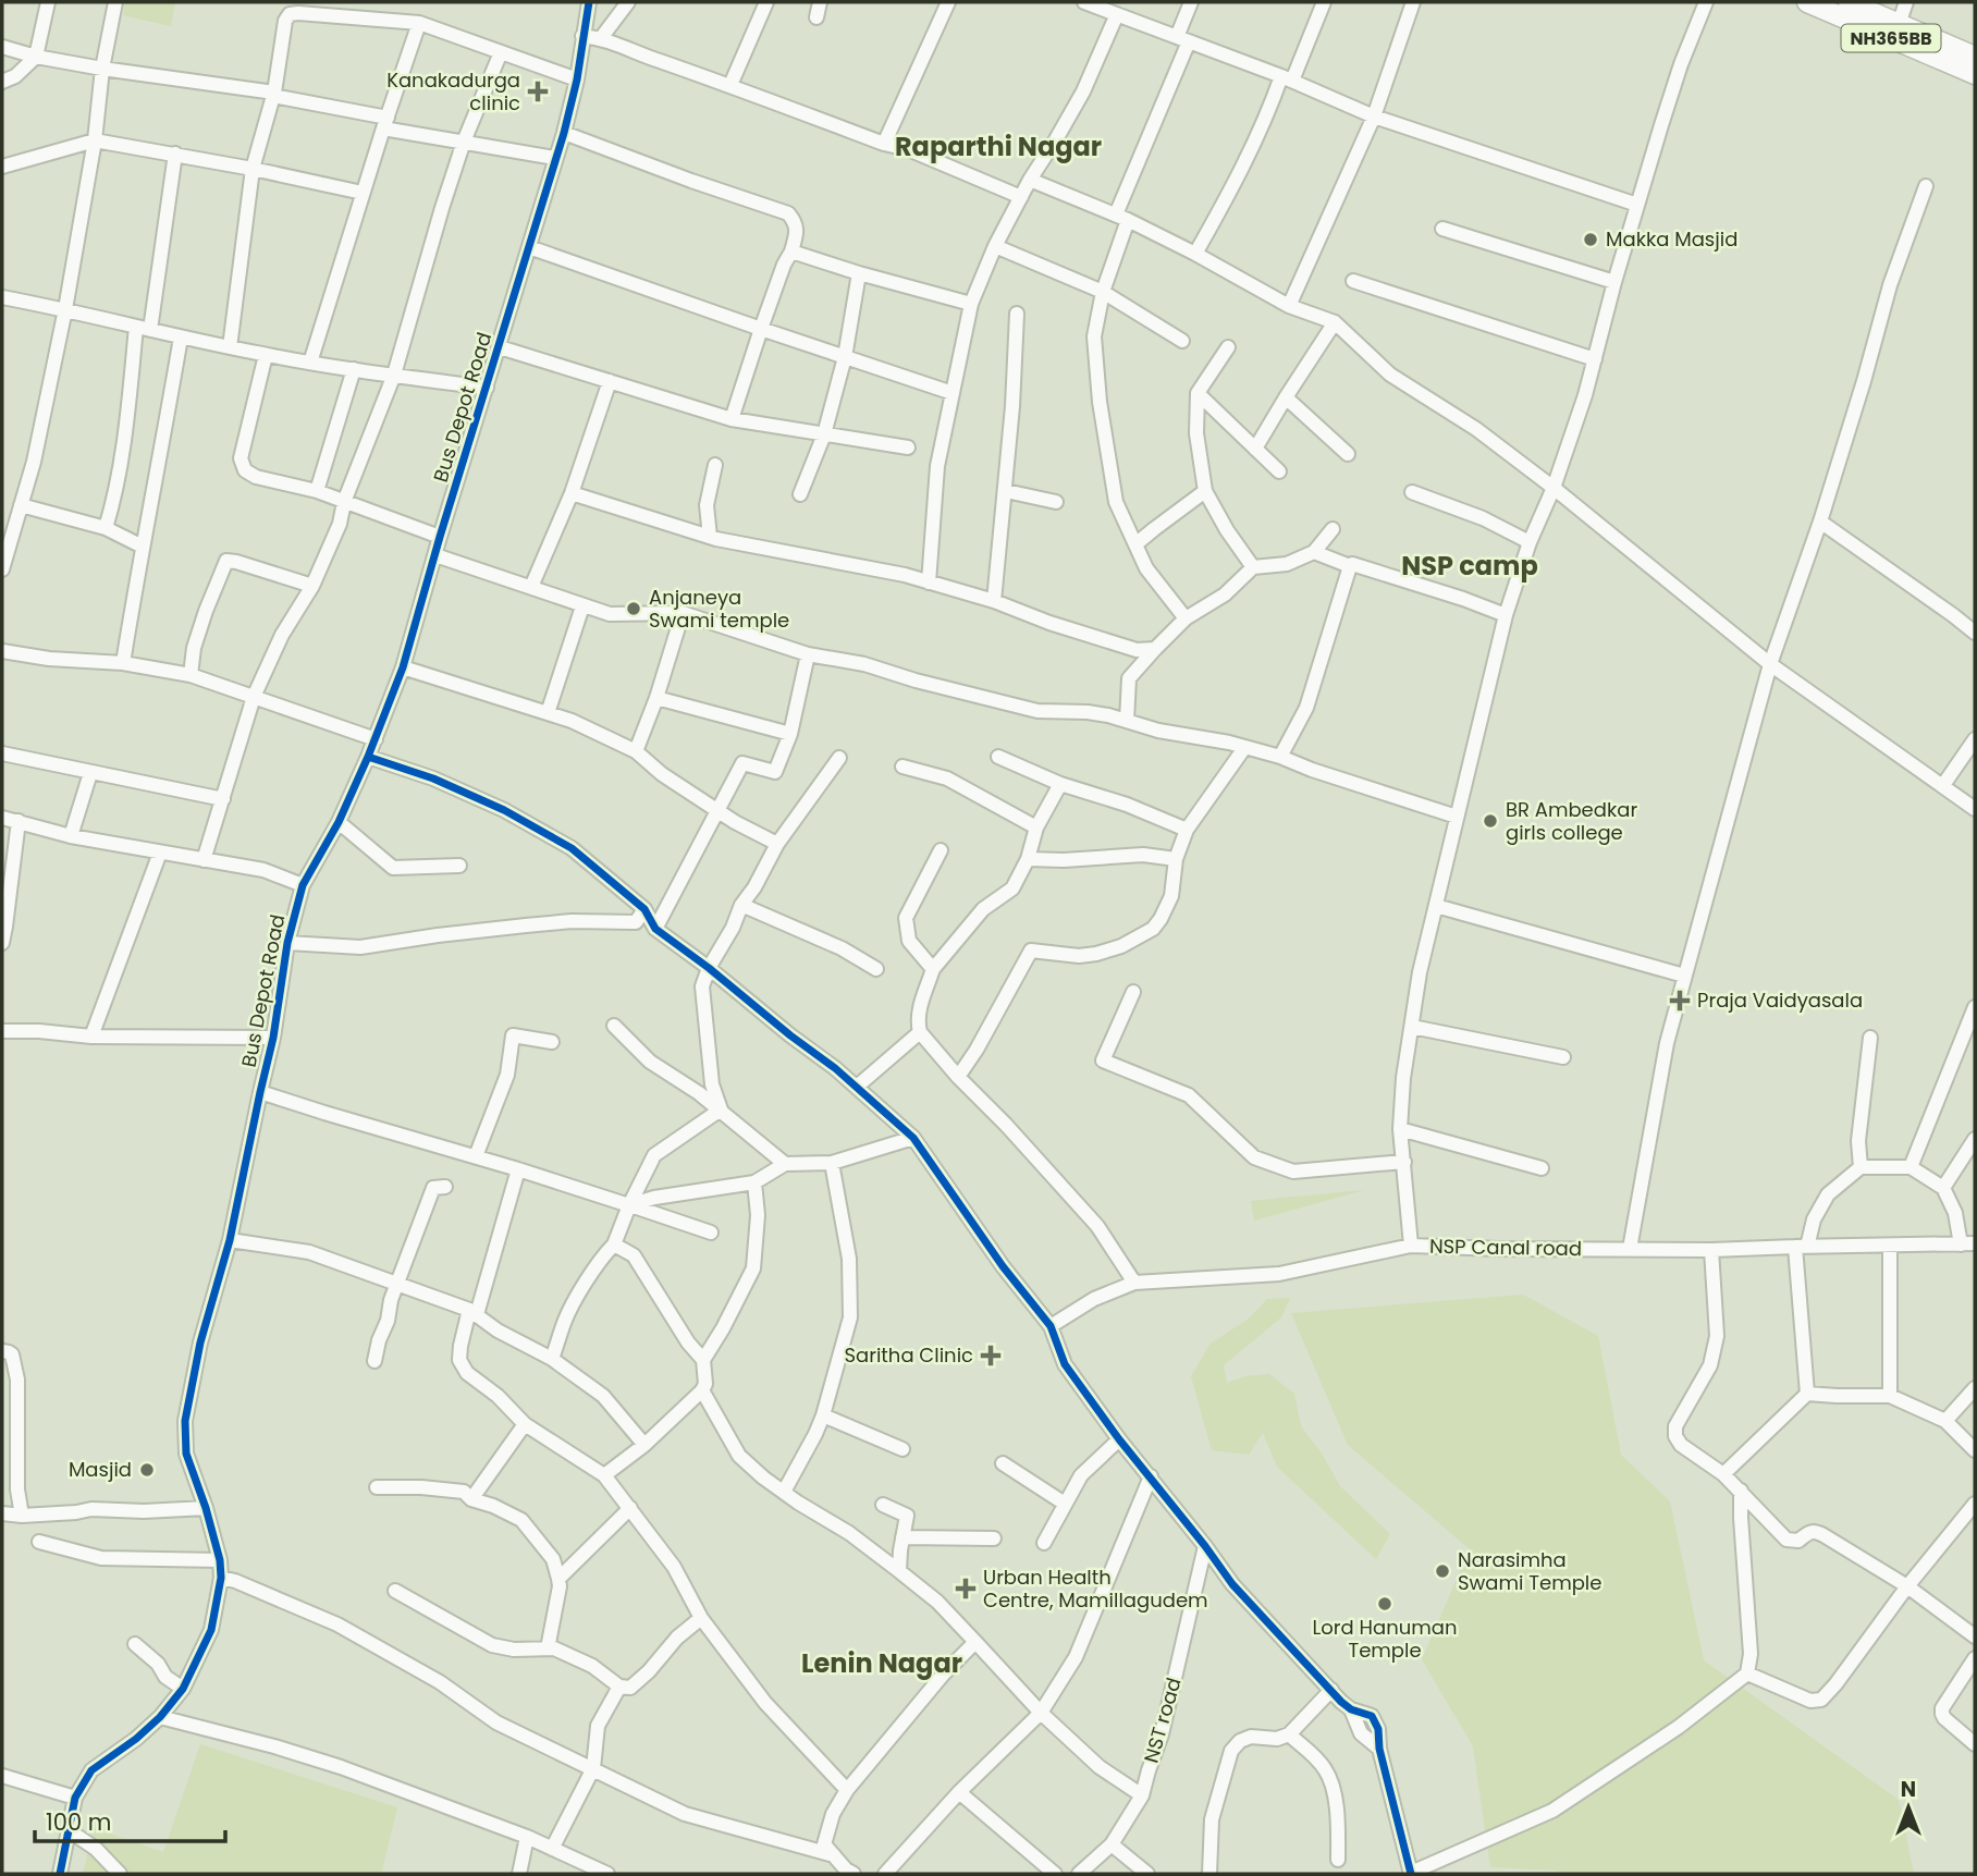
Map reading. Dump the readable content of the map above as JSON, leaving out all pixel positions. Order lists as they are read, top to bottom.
{
  "streets": {
    "highway": ["NH365BB"],
    "street": ["Bus Depot Road", "NSP Canal road", "NST road"]
  },
  "districts": ["Raparthi Nagar", "NSP camp", "Lenin Nagar"],
  "places": {
    "health": [
      "Kanakadurga clinic",
      "Praja Vaidyasala",
      "Saritha Clinic",
      "Urban Health Centre, Mamillagudem"
    ],
    "other": [
      "Makka Masjid",
      "Anjaneya Swami temple",
      "BR Ambedkar girls college",
      "Masjid",
      "Narasimha Swami Temple",
      "Lord Hanuman Temple"
    ]
  },
  "scale_bar": "100 m",
  "north": "top"
}
